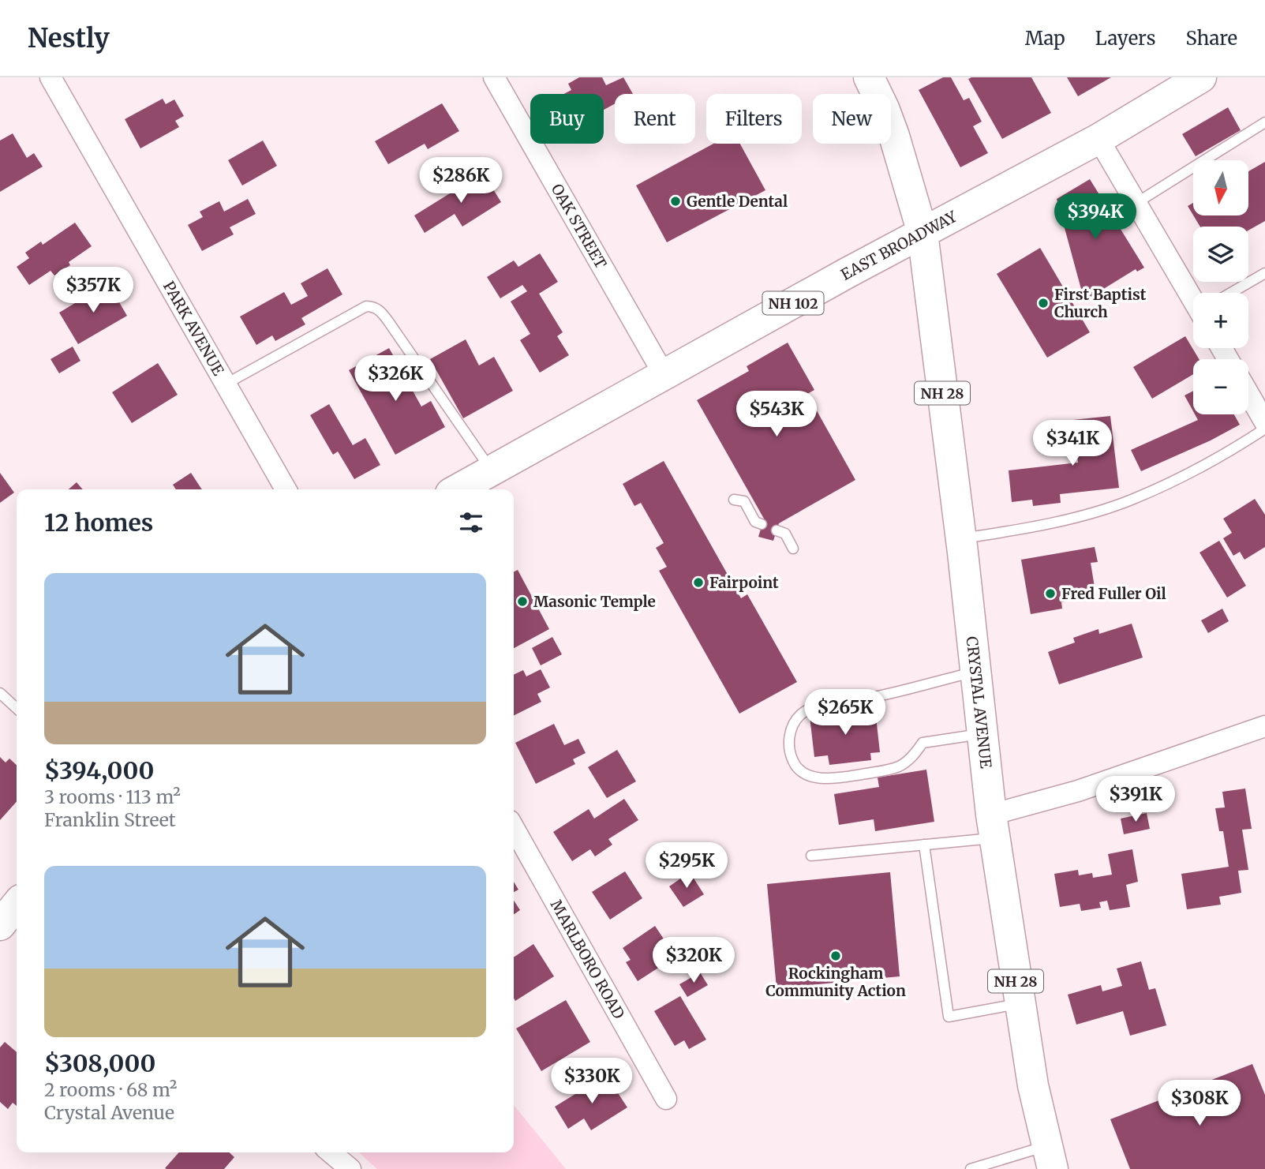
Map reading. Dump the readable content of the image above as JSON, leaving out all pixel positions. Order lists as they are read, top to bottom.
{
  "streets": {
    "main road": [
      "EAST BROADWAY",
      "NH 102",
      "NH 28",
      "CRYSTAL AVENUE"
    ],
    "street": ["OAK STREET", "PARK AVENUE", "MARLBORO ROAD"]
  },
  "crossings": [
    ["OAK STREET", "EAST BROADWAY"],
    ["EAST BROADWAY", "NH 28"],
    ["EAST BROADWAY", "CRYSTAL AVENUE"],
    ["NH 28", "CRYSTAL AVENUE"]
  ],
  "places": [
    "Gentle Dental",
    "First Baptist Church",
    "Fairpoint",
    "Fred Fuller Oil",
    "Masonic Temple",
    "Rockingham Community Action"
  ],
  "north": "bottom",
  "page": {
    "header": "Nestly",
    "nav": ["Map", "Layers", "Share"],
    "chip": [
      "Buy",
      "Rent",
      "Filters",
      "New"
    ],
    "price": [
      "$286K",
      "$394K",
      "$357K",
      "$326K",
      "$543K",
      "$341K",
      "$265K",
      "$391K",
      "$295K",
      "$320K",
      "$330K",
      "$308K"
    ],
    "map_buttons": ["+", "−"],
    "heading": "12 homes",
    "list": [
      {
        "name": "$394,000",
        "note": "3 rooms · 113 m² · Franklin Street"
      },
      {
        "name": "$308,000",
        "note": "2 rooms · 68 m² · Crystal Avenue"
      }
    ]
  }
}
